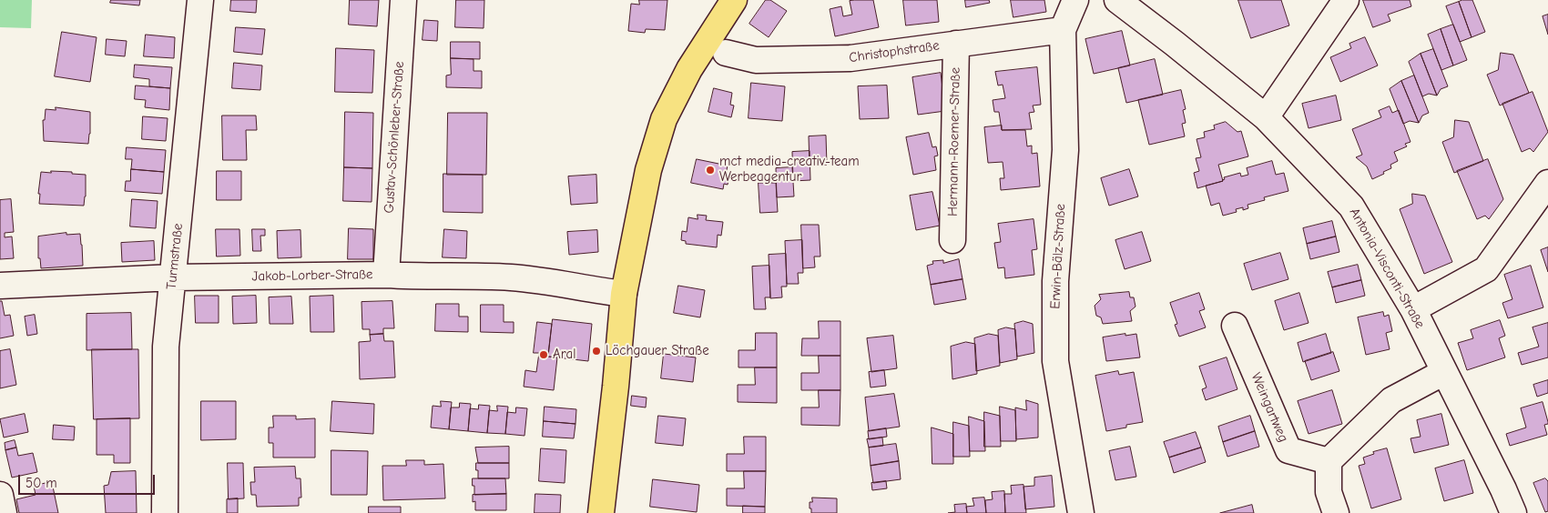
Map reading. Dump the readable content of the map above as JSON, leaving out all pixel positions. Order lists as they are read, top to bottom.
{
  "streets": {
    "street": [
      "Christophstraße",
      "Gustav-Schönleber-Straße",
      "Hermann-Roemer-Straße",
      "Turmstraße",
      "Erwin-Bälz-Straße",
      "Antonia-Visconti-Straße",
      "Jakob-Lorber-Straße",
      "Weingartweg"
    ]
  },
  "crossings": [
    ["Christophstraße", "Hermann-Roemer-Straße"],
    ["Christophstraße", "Erwin-Bälz-Straße"],
    ["Gustav-Schönleber-Straße", "Jakob-Lorber-Straße"],
    ["Turmstraße", "Jakob-Lorber-Straße"]
  ],
  "places": ["mct media-creativ-team Werbeagentur", "Löchgauer Straße", "Aral"],
  "scale_bar": "50 m"
}
